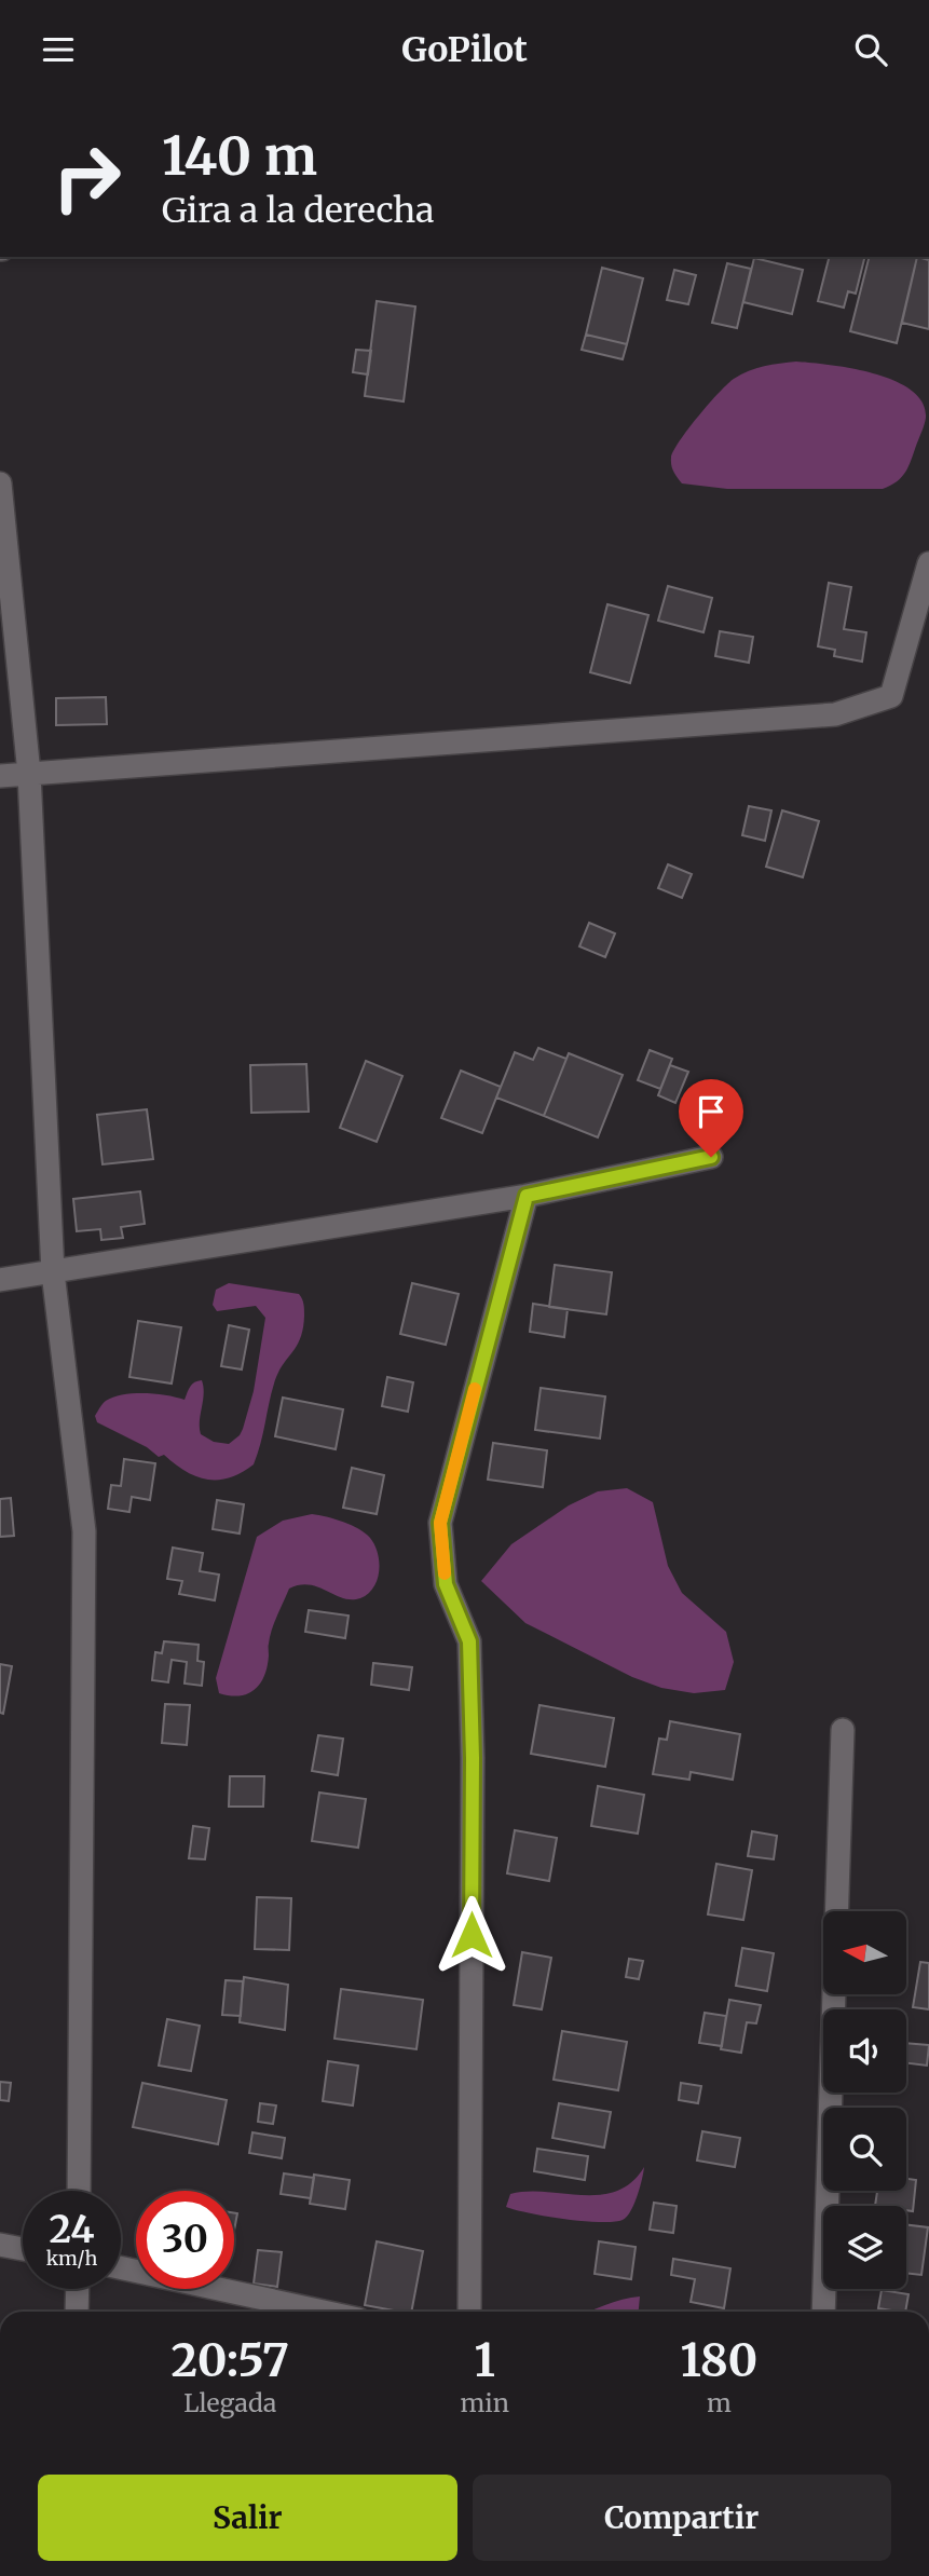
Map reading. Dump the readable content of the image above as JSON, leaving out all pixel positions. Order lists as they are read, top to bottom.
{
  "north": "left",
  "page": {
    "header": "GoPilot",
    "turn": ["140 m", "Gira a la derecha"],
    "speed": "24 km/h",
    "limit": "30",
    "eta": [
      "20:57",
      "Llegada",
      "1",
      "min",
      "180",
      "m"
    ],
    "buttons": ["Salir", "Compartir"]
  }
}
